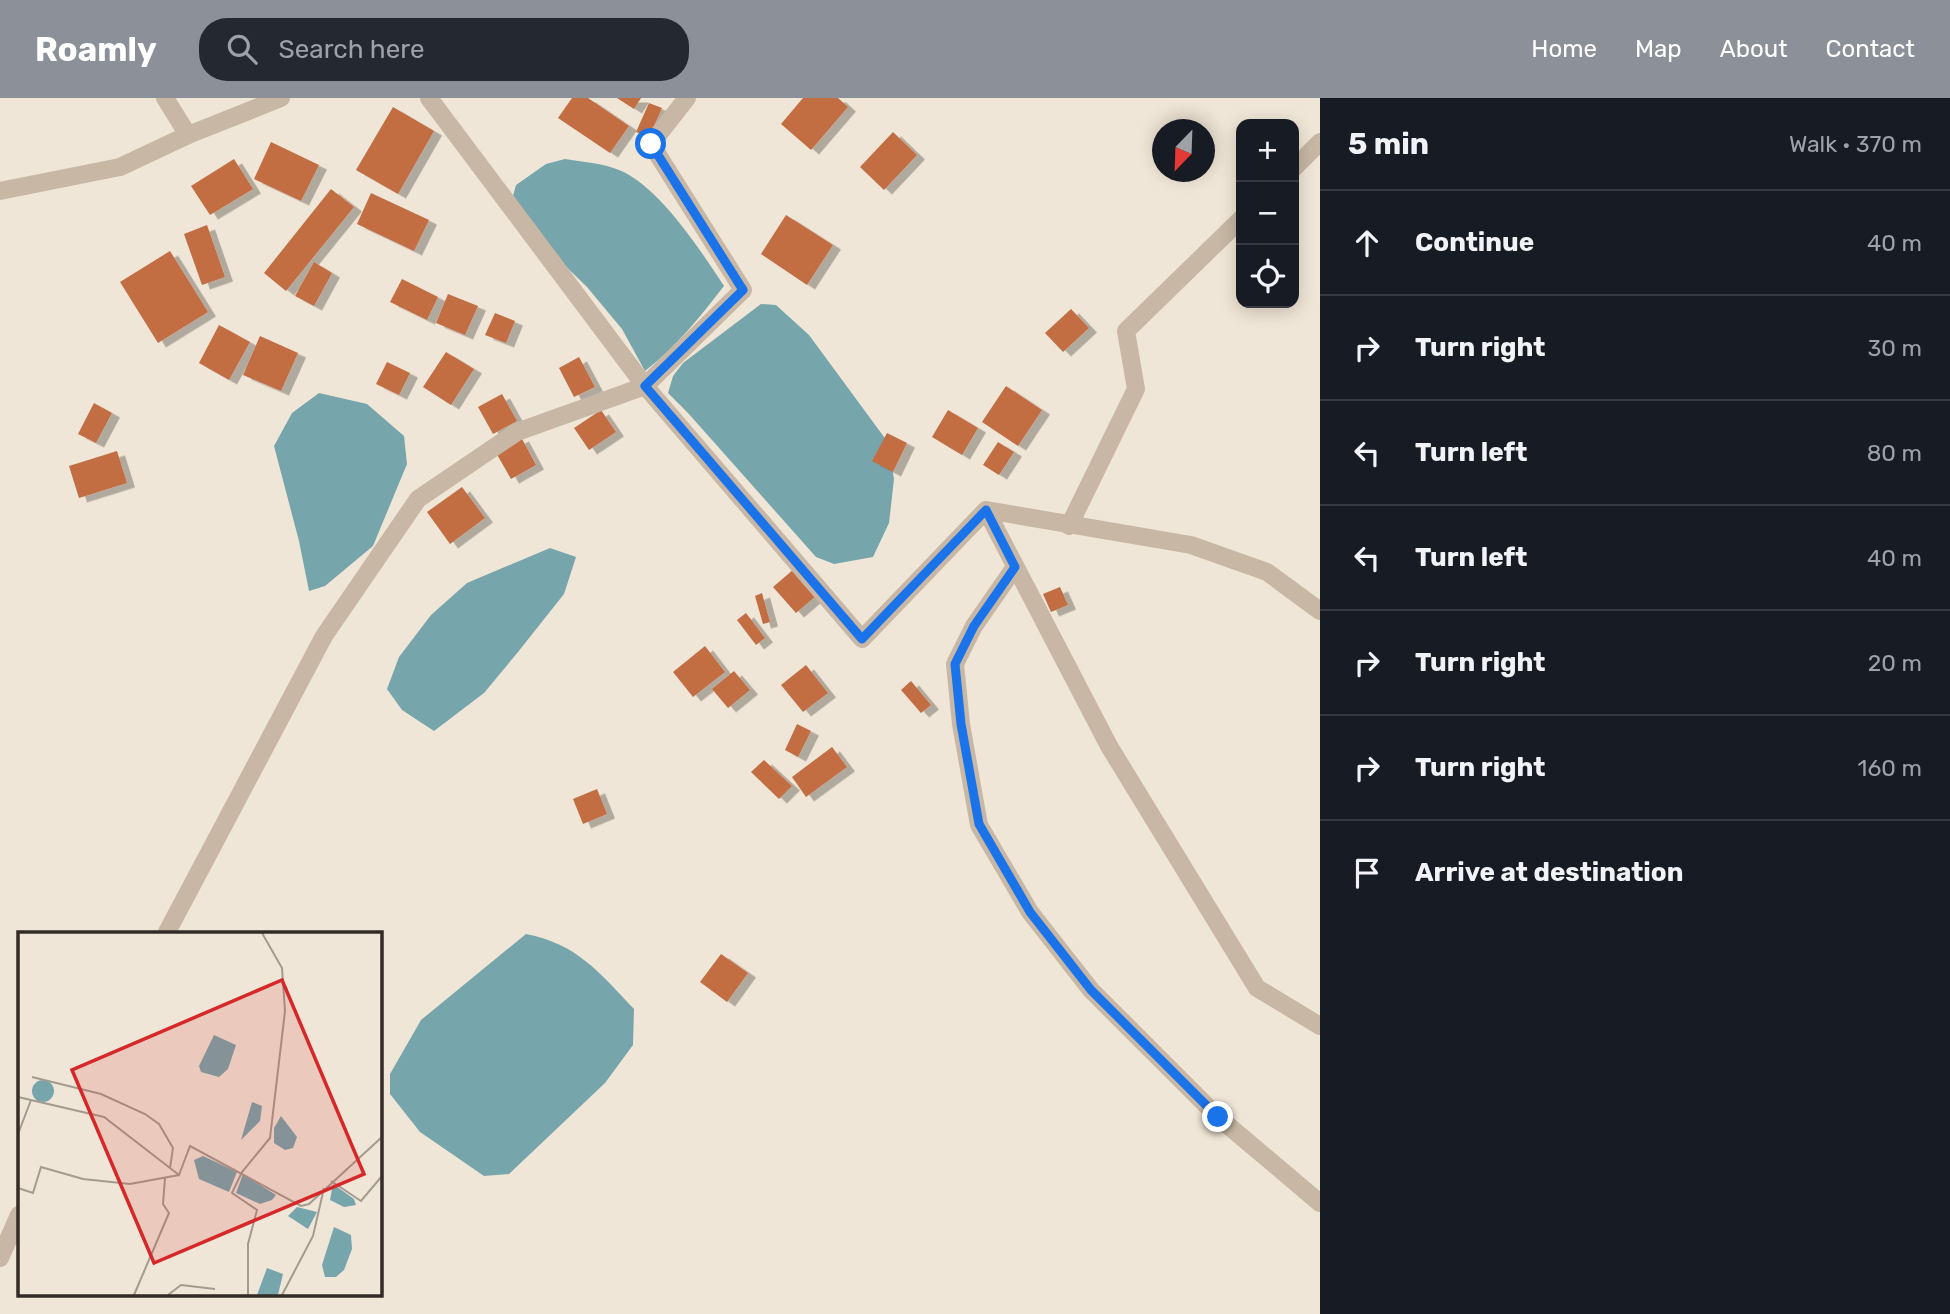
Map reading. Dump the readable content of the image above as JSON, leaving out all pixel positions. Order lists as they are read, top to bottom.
{
  "north": "bottom left",
  "page": {
    "header": "Roamly",
    "search": "Search here",
    "nav": [
      "Home",
      "Map",
      "About",
      "Contact"
    ],
    "heading": ["5 min", "Walk · 370 m"],
    "map_buttons": ["+", "−"],
    "list": [
      ["Continue", "40 m"],
      ["Turn right", "30 m"],
      ["Turn left", "80 m"],
      ["Turn left", "40 m"],
      ["Turn right", "20 m"],
      ["Turn right", "160 m"],
      "Arrive at destination"
    ]
  }
}
